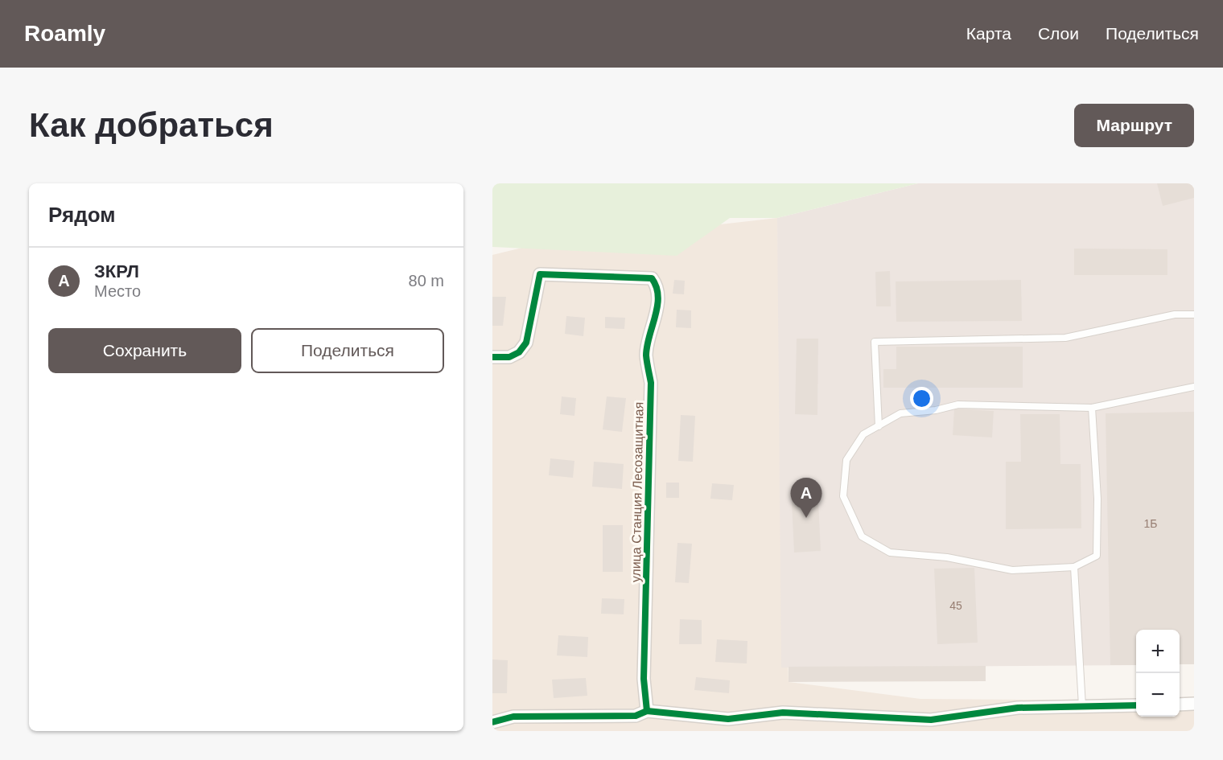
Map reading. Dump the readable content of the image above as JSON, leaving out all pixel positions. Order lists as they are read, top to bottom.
{
  "streets": {
    "street": ["улица Станция Лесозащитная"]
  },
  "house_numbers": ["1Б", "45"],
  "page": {
    "header": "Roamly",
    "nav": ["Карта", "Слои", "Поделиться"],
    "buttons": [
      "Маршрут",
      ["Сохранить", "Поделиться"]
    ],
    "title": "Как добраться",
    "heading": "Рядом",
    "list": [
      {
        "mark": "A",
        "name": "ЗКРЛ",
        "note": "Место",
        "value": "80 m"
      }
    ],
    "pins": "A",
    "map_buttons": ["+", "−"]
  }
}
